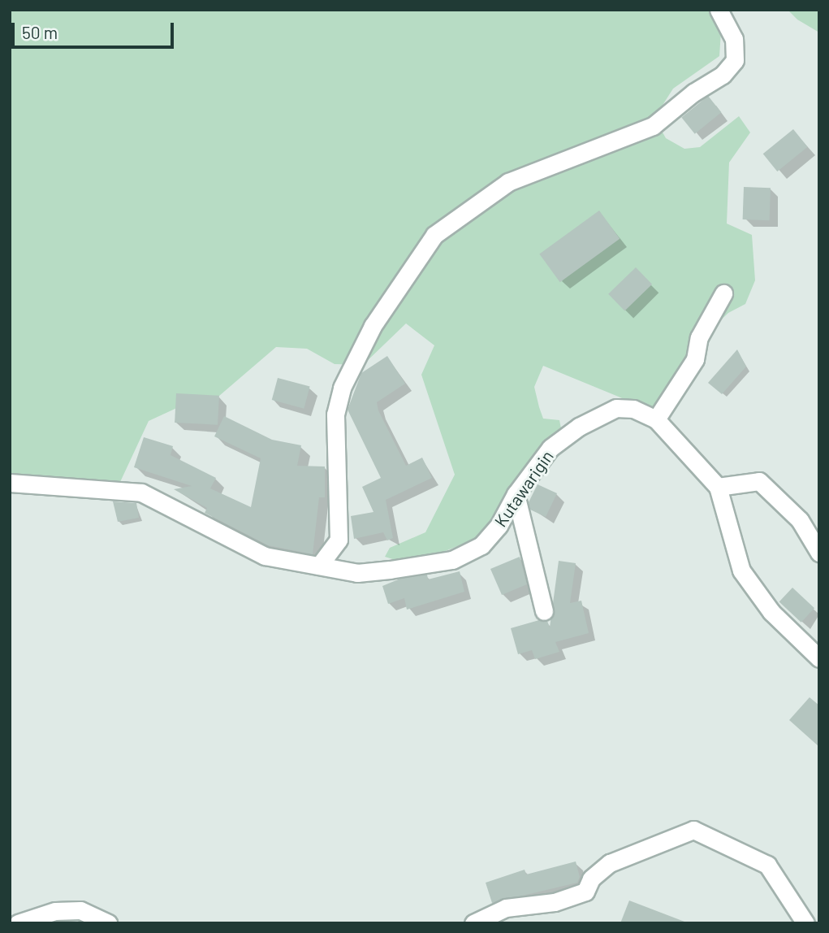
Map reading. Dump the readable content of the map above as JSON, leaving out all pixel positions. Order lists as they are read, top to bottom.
{
  "streets": {
    "street": ["Kutawarigin"]
  },
  "scale_bar": "50 m"
}
